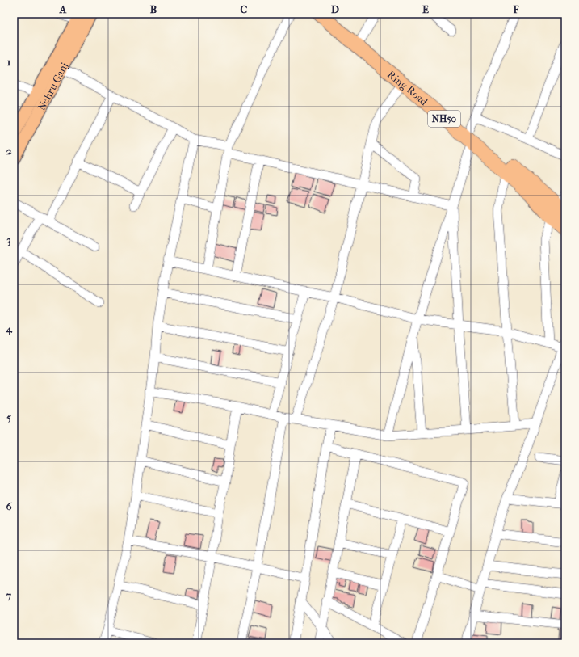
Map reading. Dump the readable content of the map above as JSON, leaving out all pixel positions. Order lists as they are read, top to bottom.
{
  "streets": {
    "highway": ["Ring Road", "NH50"],
    "main road": ["Nehru Ganj"]
  },
  "grid": {
    "columns": [
      "A",
      "B",
      "C",
      "D",
      "E",
      "F"
    ],
    "rows": [
      "1",
      "2",
      "3",
      "4",
      "5",
      "6",
      "7"
    ]
  }
}
